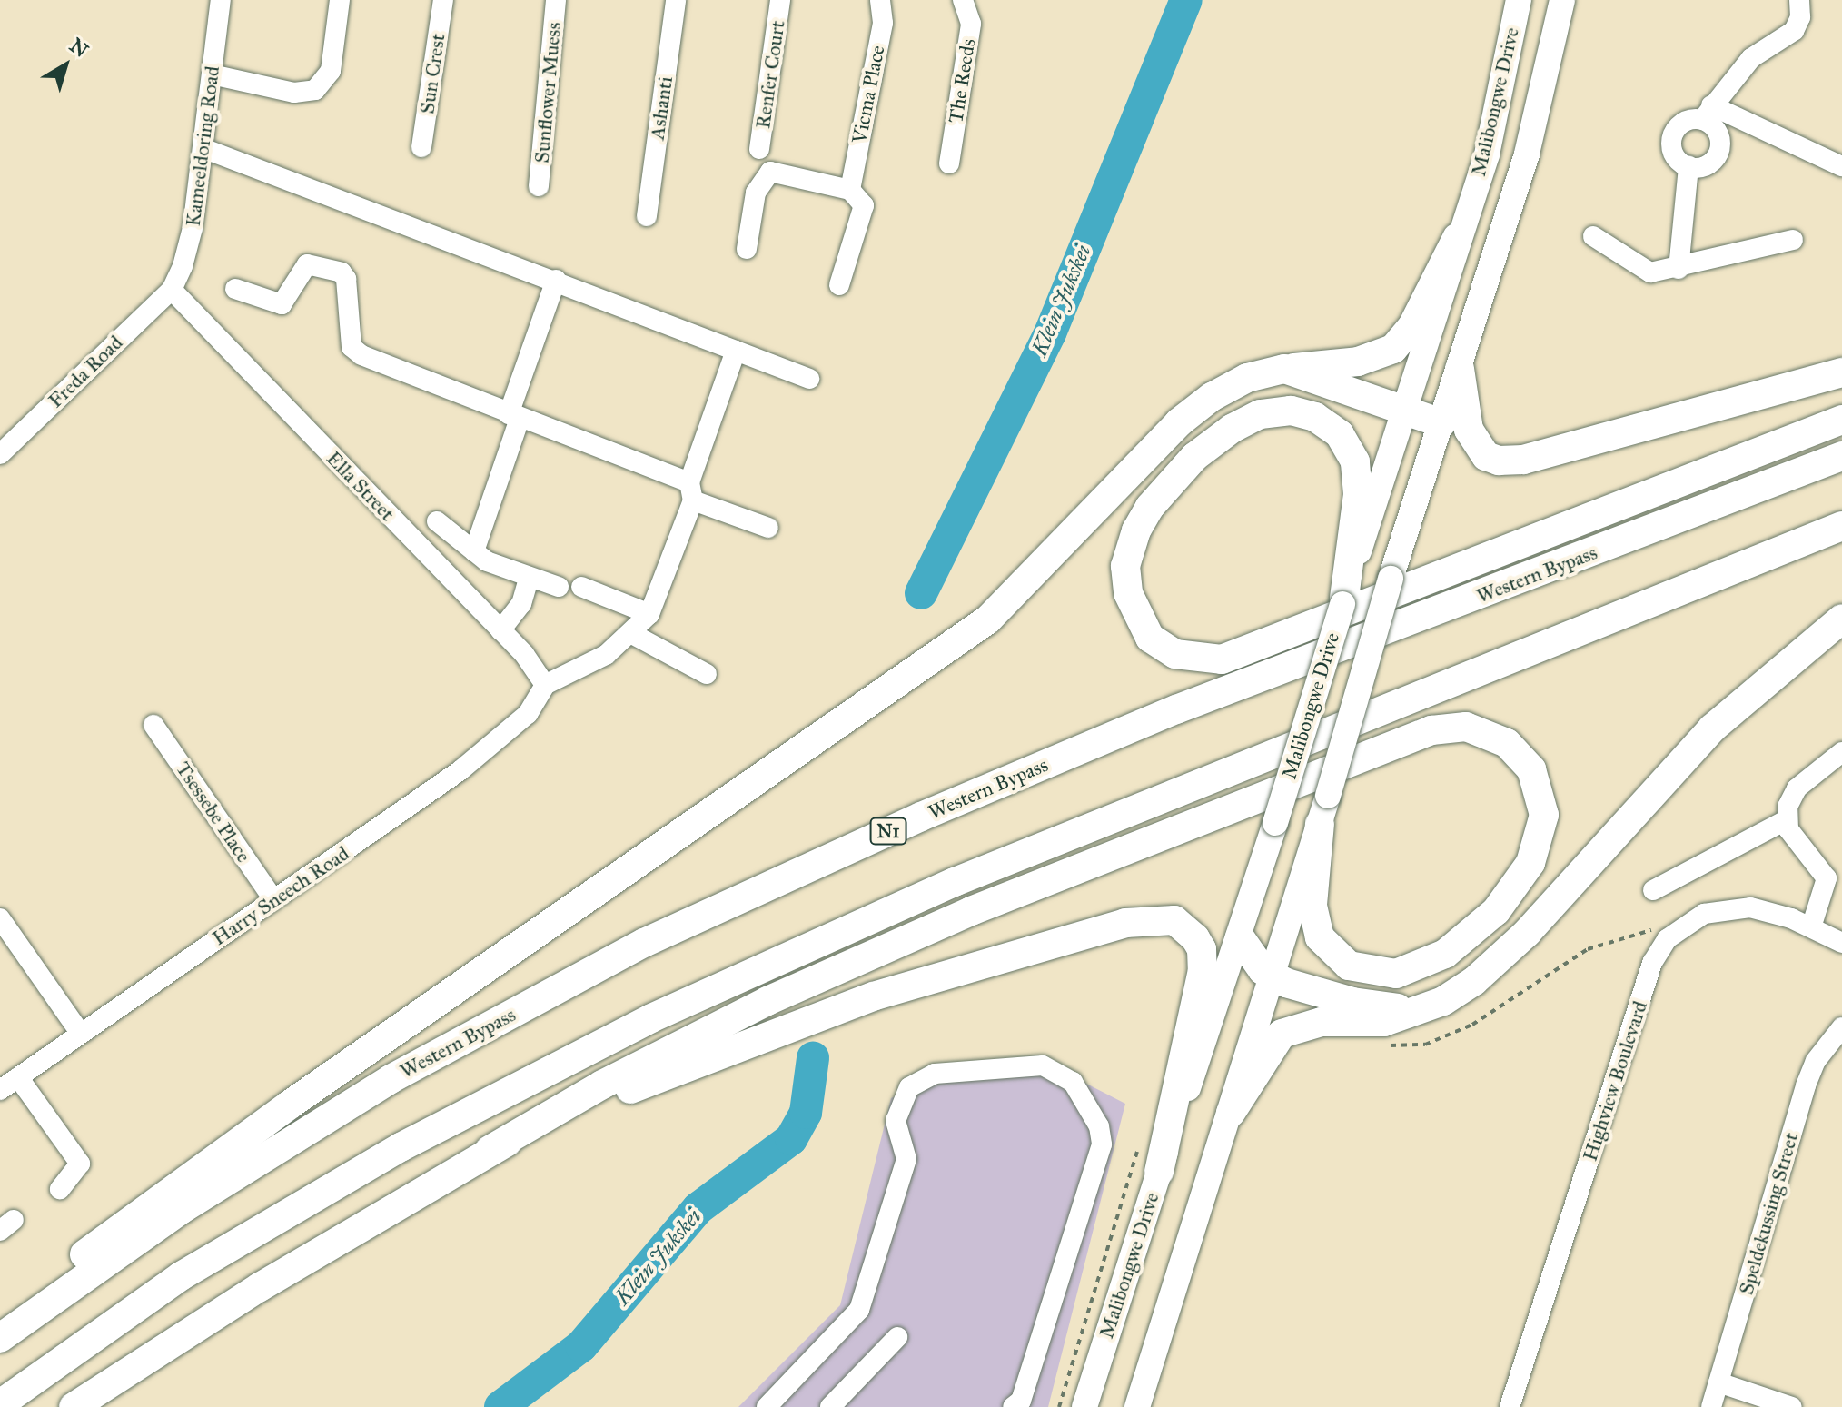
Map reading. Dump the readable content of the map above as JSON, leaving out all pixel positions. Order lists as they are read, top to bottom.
{
  "streets": {
    "highway": ["Western Bypass", "N1"],
    "main road": ["Malibongwe Drive"],
    "street": [
      "Sun Crest",
      "Renfer Court",
      "The Reeds",
      "Sunflower Muess",
      "Vicma Place",
      "Ashanti",
      "Kameeldoring Road",
      "Freda Road",
      "Ella Street",
      "Tsessebe Place",
      "Harry Sneech Road",
      "Highview Boulevard",
      "Speldekussing Street"
    ]
  },
  "crossings": [
    ["Kameeldoring Road", "Freda Road"],
    ["Kameeldoring Road", "Ella Street"],
    ["Freda Road", "Ella Street"],
    ["Ella Street", "Harry Sneech Road"],
    ["Tsessebe Place", "Harry Sneech Road"]
  ],
  "water": ["Klein Jukskei"],
  "north": "top right"
}
